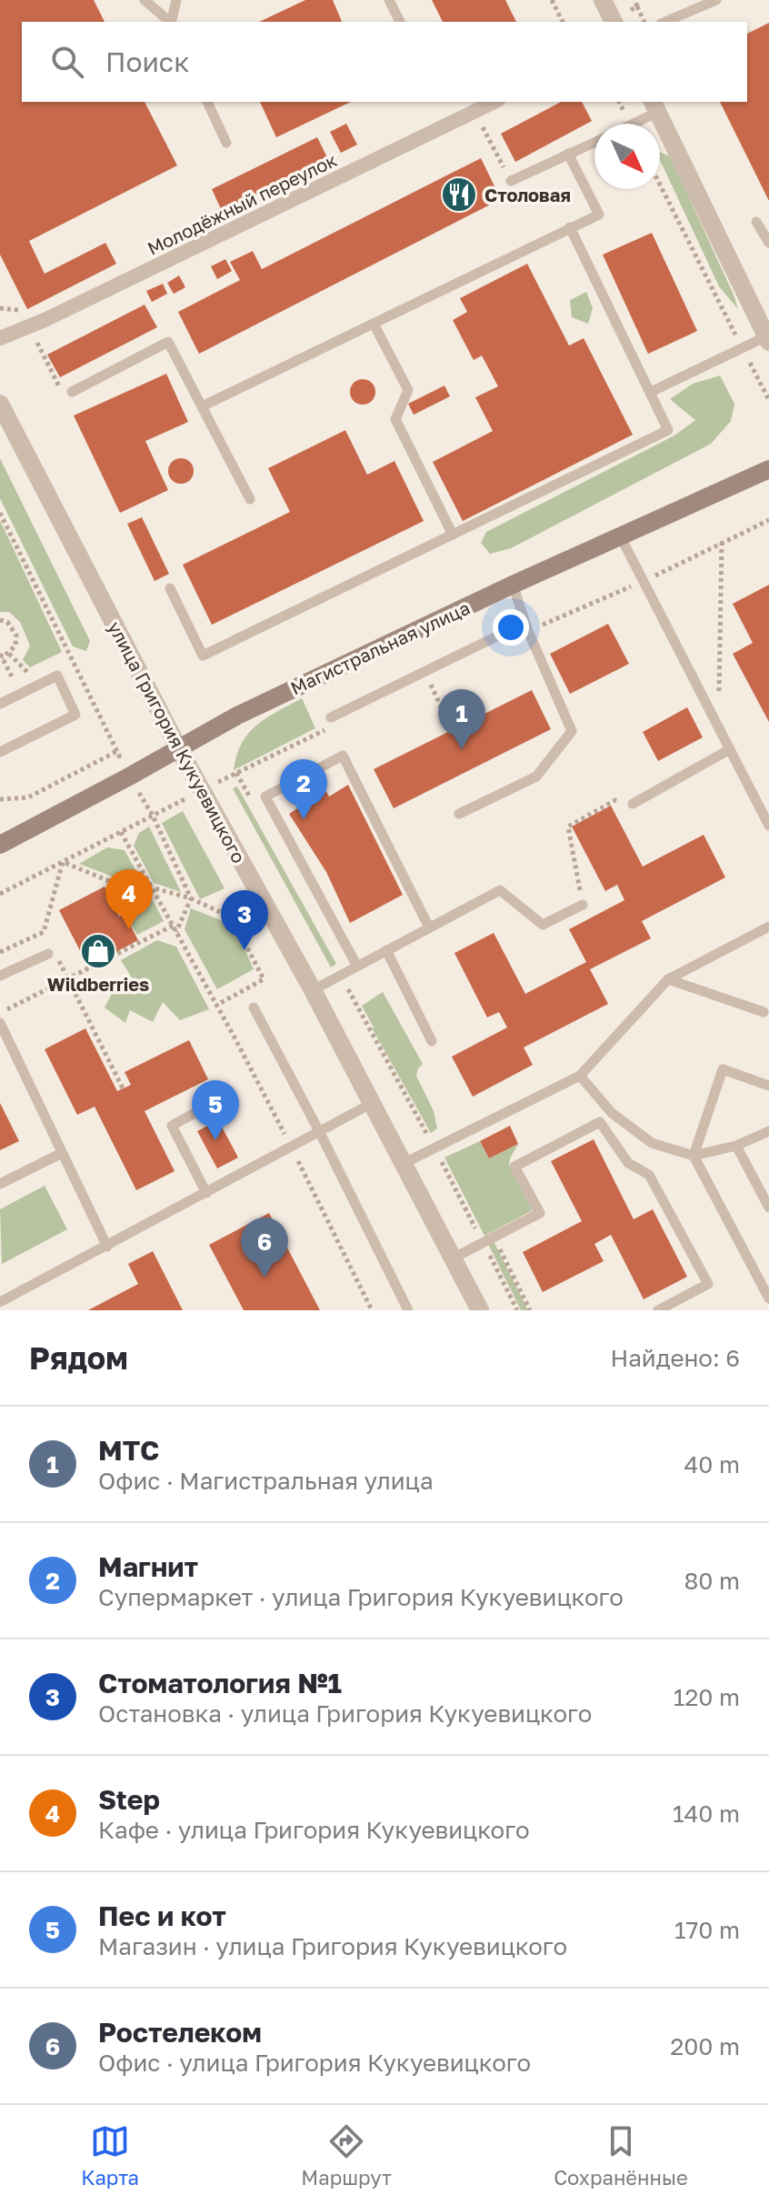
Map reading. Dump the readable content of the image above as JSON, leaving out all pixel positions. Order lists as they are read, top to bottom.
{
  "streets": {
    "main road": ["Магистральная улица"],
    "street": ["Молодёжный переулок", "улица Григория Кукуевицкого"]
  },
  "crossings": [
    ["Магистральная улица", "улица Григория Кукуевицкого"]
  ],
  "places": {
    "restaurant": ["Столовая"],
    "shop": ["Wildberries"]
  },
  "north": "bottom right",
  "page": {
    "search": "Поиск",
    "pins": [
      "1",
      "2",
      "4",
      "3",
      "5",
      "6"
    ],
    "heading": ["Рядом", "Найдено: 6"],
    "list": [
      {
        "mark": "1",
        "name": "МТС",
        "note": "Офис · Магистральная улица",
        "value": "40 m"
      },
      {
        "mark": "2",
        "name": "Магнит",
        "note": "Супермаркет · улица Григория Кукуевицкого",
        "value": "80 m"
      },
      {
        "mark": "3",
        "name": "Стоматология №1",
        "note": "Остановка · улица Григория Кукуевицкого",
        "value": "120 m"
      },
      {
        "mark": "4",
        "name": "Step",
        "note": "Кафе · улица Григория Кукуевицкого",
        "value": "140 m"
      },
      {
        "mark": "5",
        "name": "Пес и кот",
        "note": "Магазин · улица Григория Кукуевицкого",
        "value": "170 m"
      },
      {
        "mark": "6",
        "name": "Ростелеком",
        "note": "Офис · улица Григория Кукуевицкого",
        "value": "200 m"
      }
    ],
    "nav": ["Карта", "Маршрут", "Сохранённые"]
  }
}
